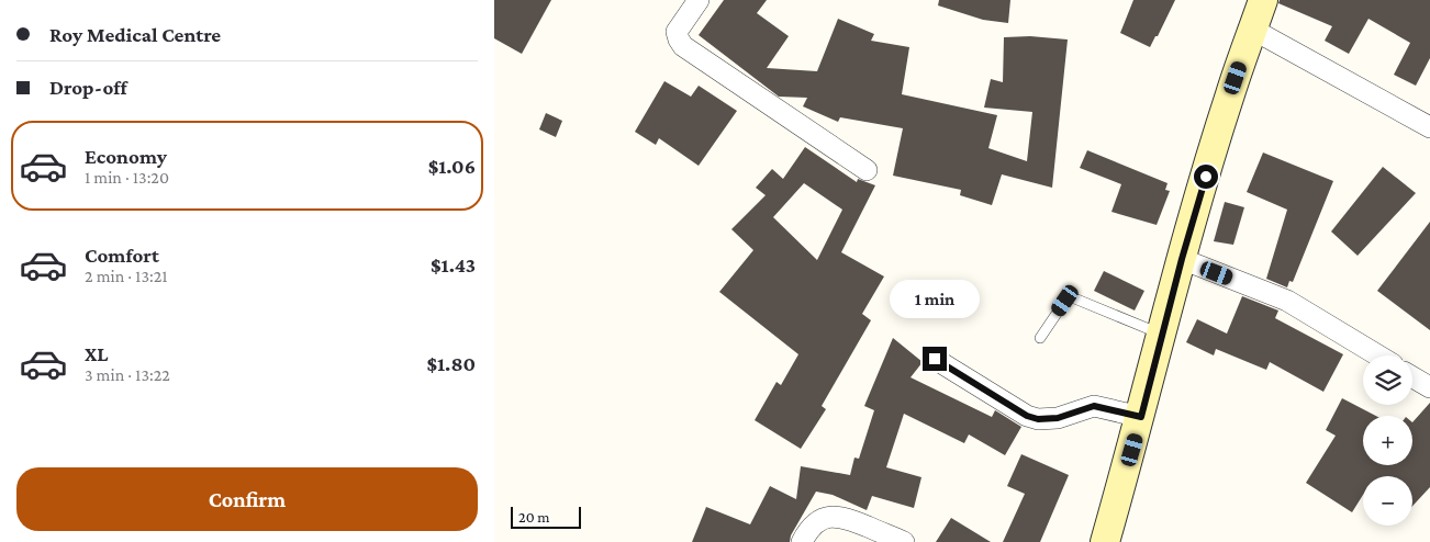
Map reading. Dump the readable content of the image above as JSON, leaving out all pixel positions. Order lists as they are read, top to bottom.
{
  "scale_bar": "20 m",
  "page": {
    "banner": ["Roy Medical Centre", "Drop-off"],
    "list": [
      {
        "name": "Economy",
        "note": "1 min · 13:20",
        "value": "$1.06"
      },
      {
        "name": "Comfort",
        "note": "2 min · 13:21",
        "value": "$1.43"
      },
      {
        "name": "XL",
        "note": "3 min · 13:22",
        "value": "$1.80"
      }
    ],
    "bubble": "1 min",
    "map_buttons": ["+", "−"],
    "buttons": "Confirm",
    "scale": "20 m"
  }
}
